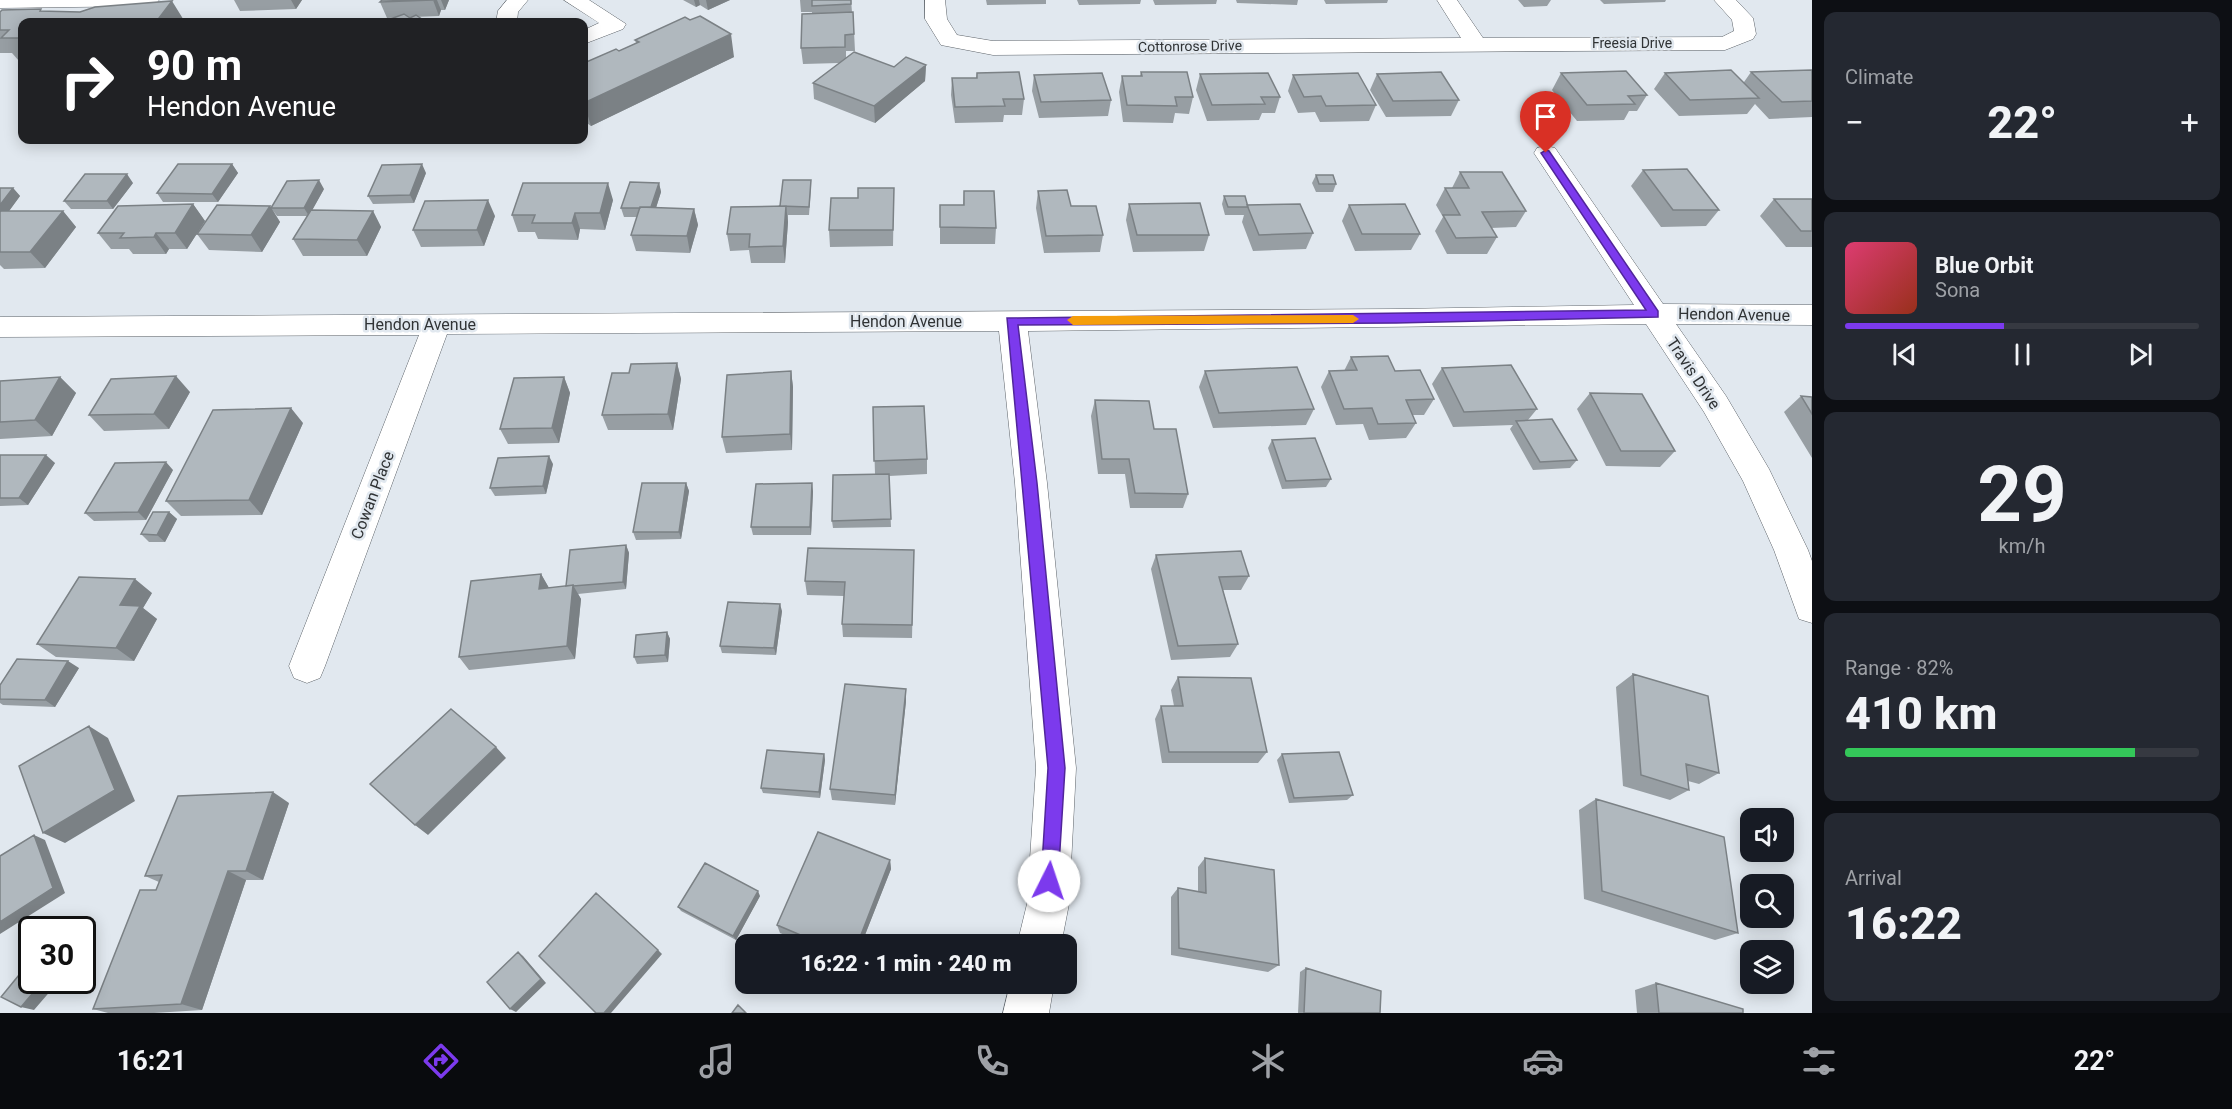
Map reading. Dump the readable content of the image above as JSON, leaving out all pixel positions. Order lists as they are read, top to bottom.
{
  "streets": {
    "street": [
      "Freesia Drive",
      "Cottonrose Drive",
      "Hendon Avenue",
      "Travis Drive",
      "Cowan Place"
    ]
  },
  "crossings": [
    ["Freesia Drive", "Cottonrose Drive"],
    ["Hendon Avenue", "Travis Drive"],
    ["Hendon Avenue", "Cowan Place"]
  ],
  "page": {
    "tile": [
      "Climate",
      ["29", "km/h"],
      ["Range · 82%", "410 km"],
      ["Arrival", "16:22"]
    ],
    "turn": ["90 m", "Hendon Avenue"],
    "heat": ["−", "22°", "+"],
    "song": ["Blue Orbit", "Sona"],
    "limit": "30",
    "trip": "16:22 · 1 min · 240 m",
    "tabs": ["16:21", "22°"]
  }
}
